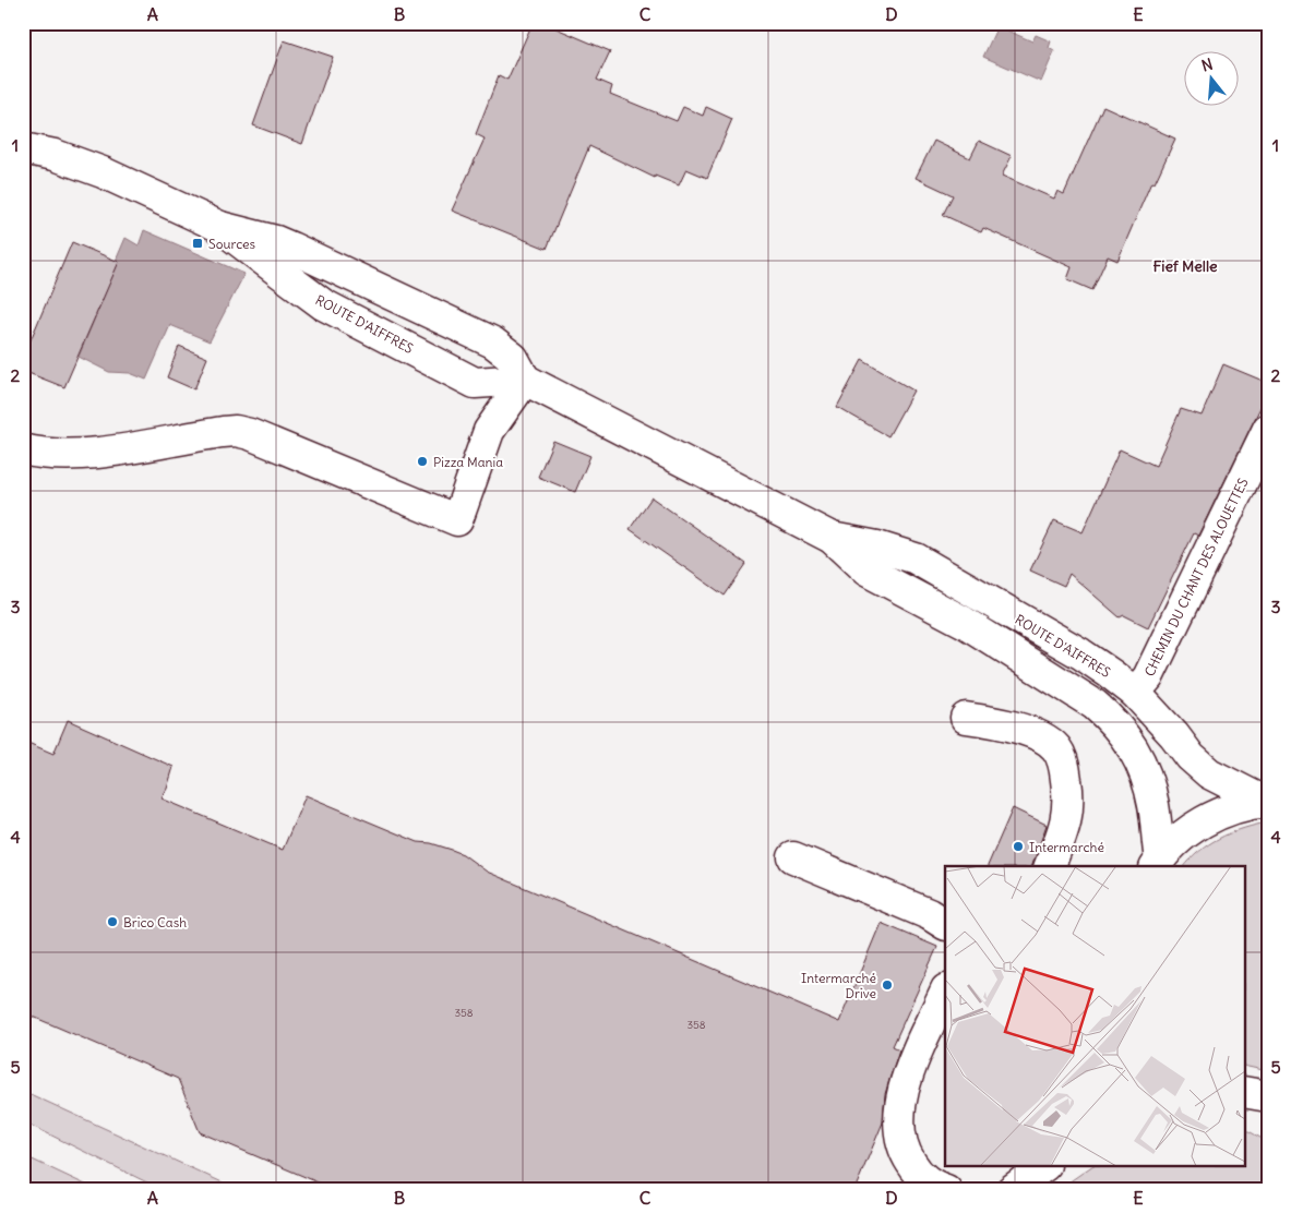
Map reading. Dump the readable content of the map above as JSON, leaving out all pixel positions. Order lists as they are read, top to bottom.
{
  "streets": {
    "main road": ["ROUTE D'AIFFRES", "CHEMIN DU CHANT DES ALOUETTES"]
  },
  "crossings": [
    ["ROUTE D'AIFFRES", "CHEMIN DU CHANT DES ALOUETTES"]
  ],
  "districts": ["Fief Melle"],
  "places": {
    "transit": ["Sources"],
    "other": [
      "Pizza Mania",
      "Intermarché",
      "Brico Cash",
      "Intermarché Drive"
    ]
  },
  "house_numbers": ["358", "358"],
  "north": "top",
  "grid": {
    "columns": [
      "A",
      "B",
      "C",
      "D",
      "E"
    ],
    "rows": [
      "1",
      "2",
      "3",
      "4",
      "5"
    ]
  }
}
